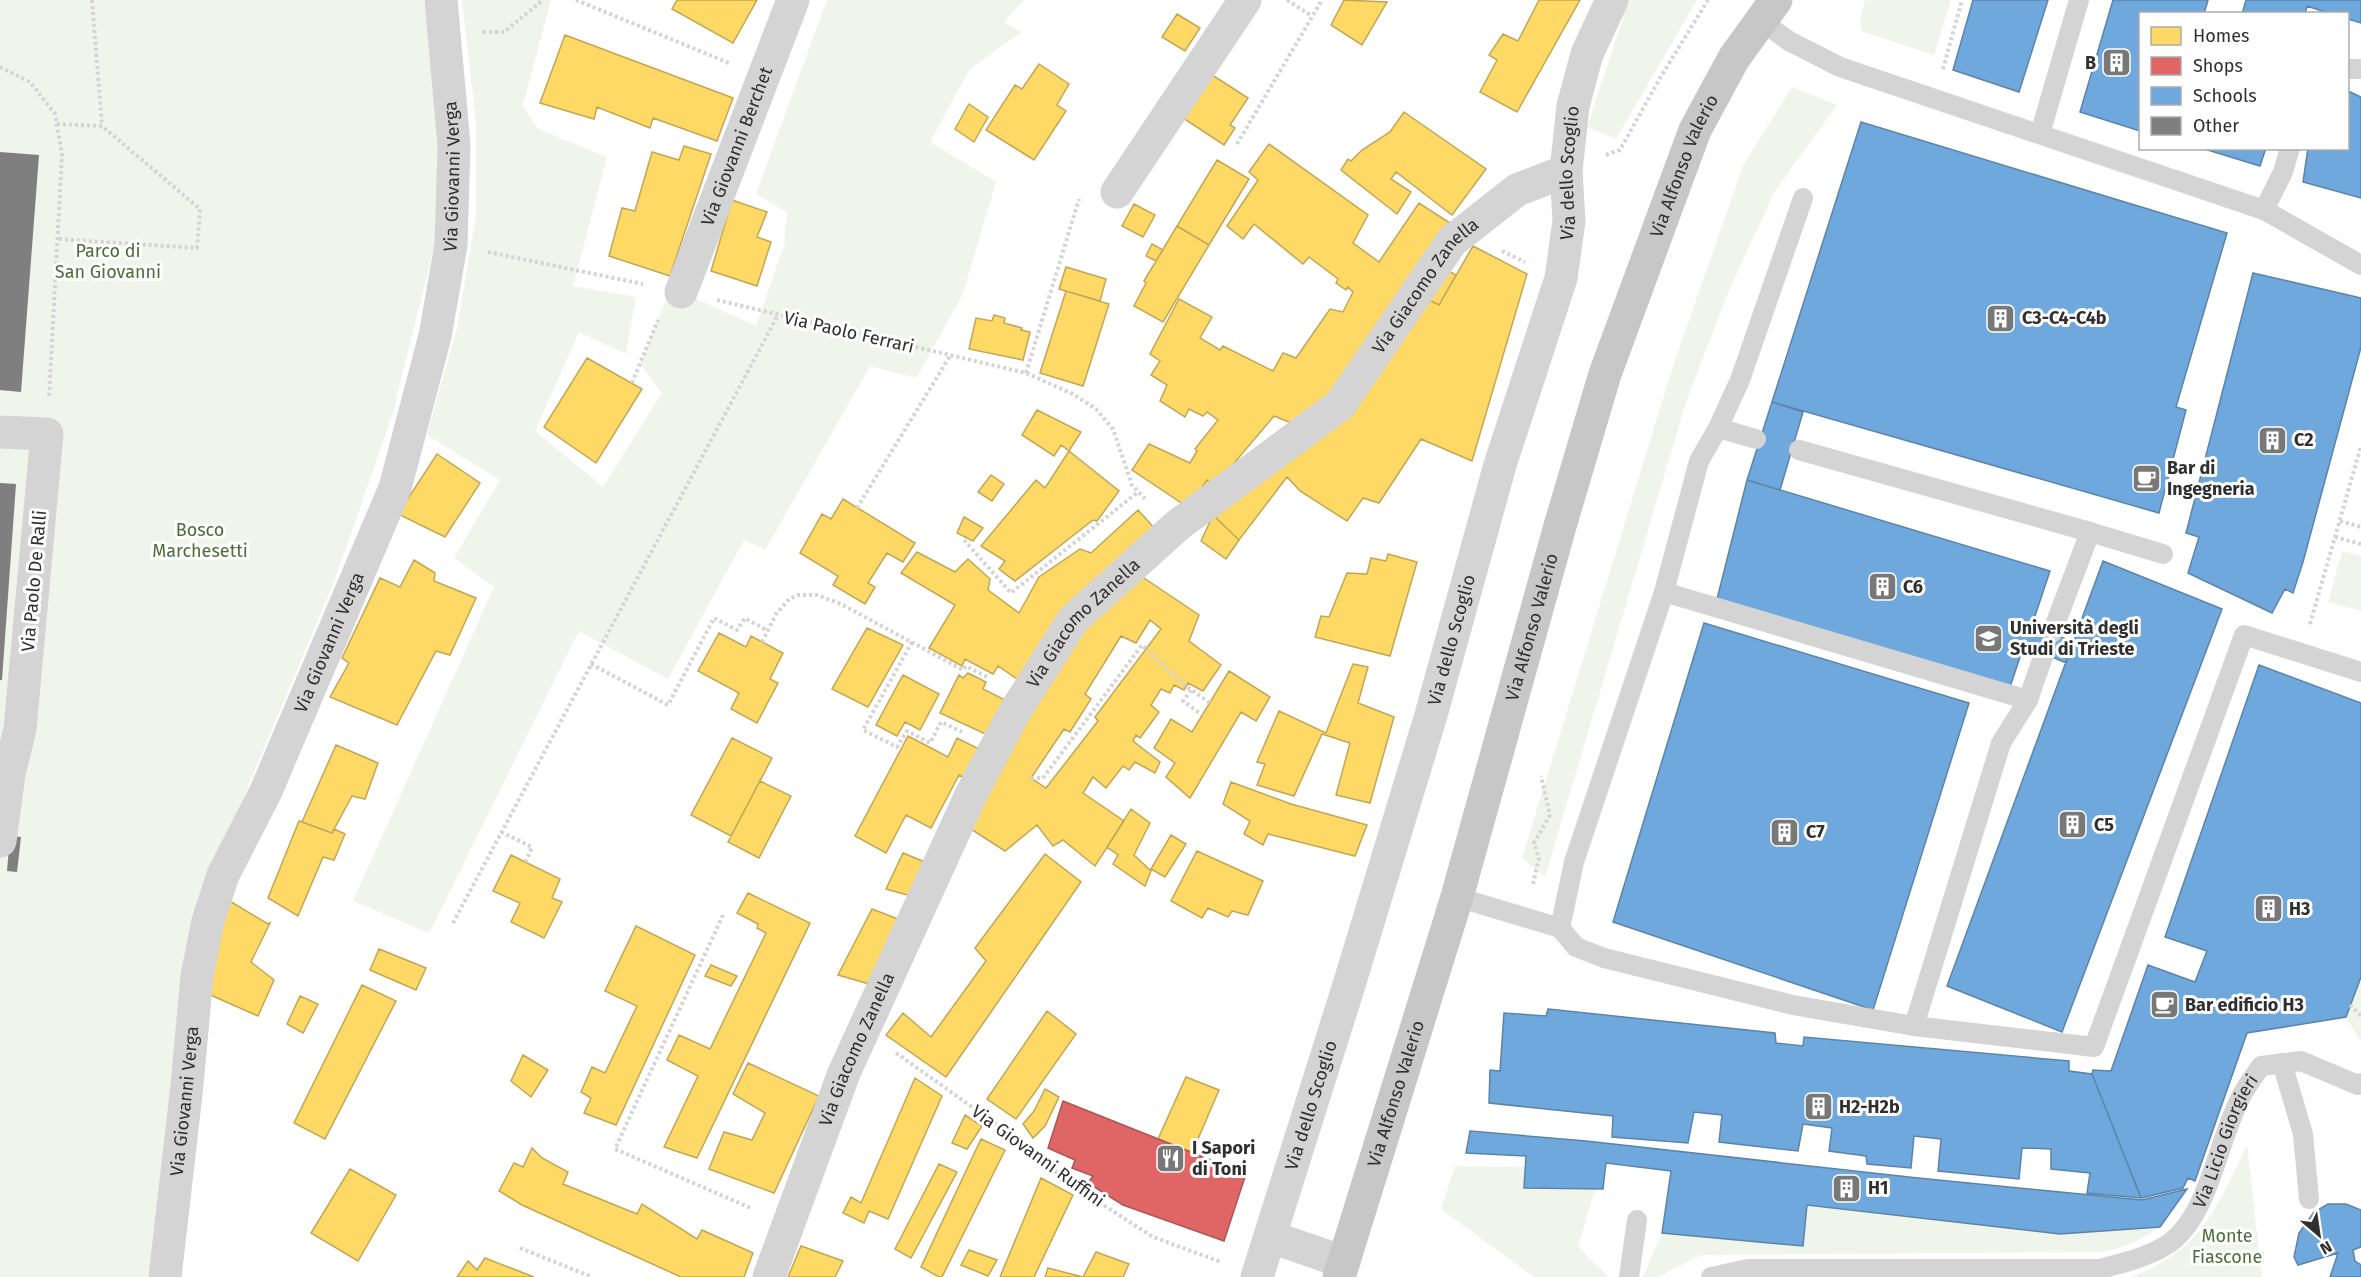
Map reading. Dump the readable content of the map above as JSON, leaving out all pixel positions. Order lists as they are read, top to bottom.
{
  "streets": {
    "main road": ["Via Alfonso Valerio"],
    "street": [
      "Via Giovanni Berchet",
      "Via dello Scoglio",
      "Via Giovanni Verga",
      "Via Giacomo Zanella",
      "Via Paolo De Ralli"
    ],
    "lane": ["Via Licio Giorgieri"],
    "path": ["Via Paolo Ferrari", "Via Giovanni Ruffini"]
  },
  "crossings": [
    ["Via Giovanni Berchet", "Via Paolo Ferrari"],
    ["Via dello Scoglio", "Via Giacomo Zanella"],
    ["Via Giovanni Verga", "Via Paolo Ferrari"],
    ["Via Giacomo Zanella", "Via Paolo Ferrari"],
    ["Via Giacomo Zanella", "Via Giovanni Ruffini"]
  ],
  "parks": ["Parco di San Giovanni", "Bosco Marchesetti", "Monte Fiascone"],
  "places": {
    "building": [
      "B",
      "C3-C4-C4b",
      "C2",
      "C6",
      "C5",
      "C7",
      "H3",
      "H2-H2b",
      "H1"
    ],
    "cafe": ["Bar di Ingegneria", "Bar edificio H3"],
    "school or university": ["Università degli Studi di Trieste"],
    "restaurant": ["I Sapori di Toni"]
  },
  "legend": [
    "Homes",
    "Shops",
    "Schools",
    "Other"
  ],
  "north": "bottom right"
}
